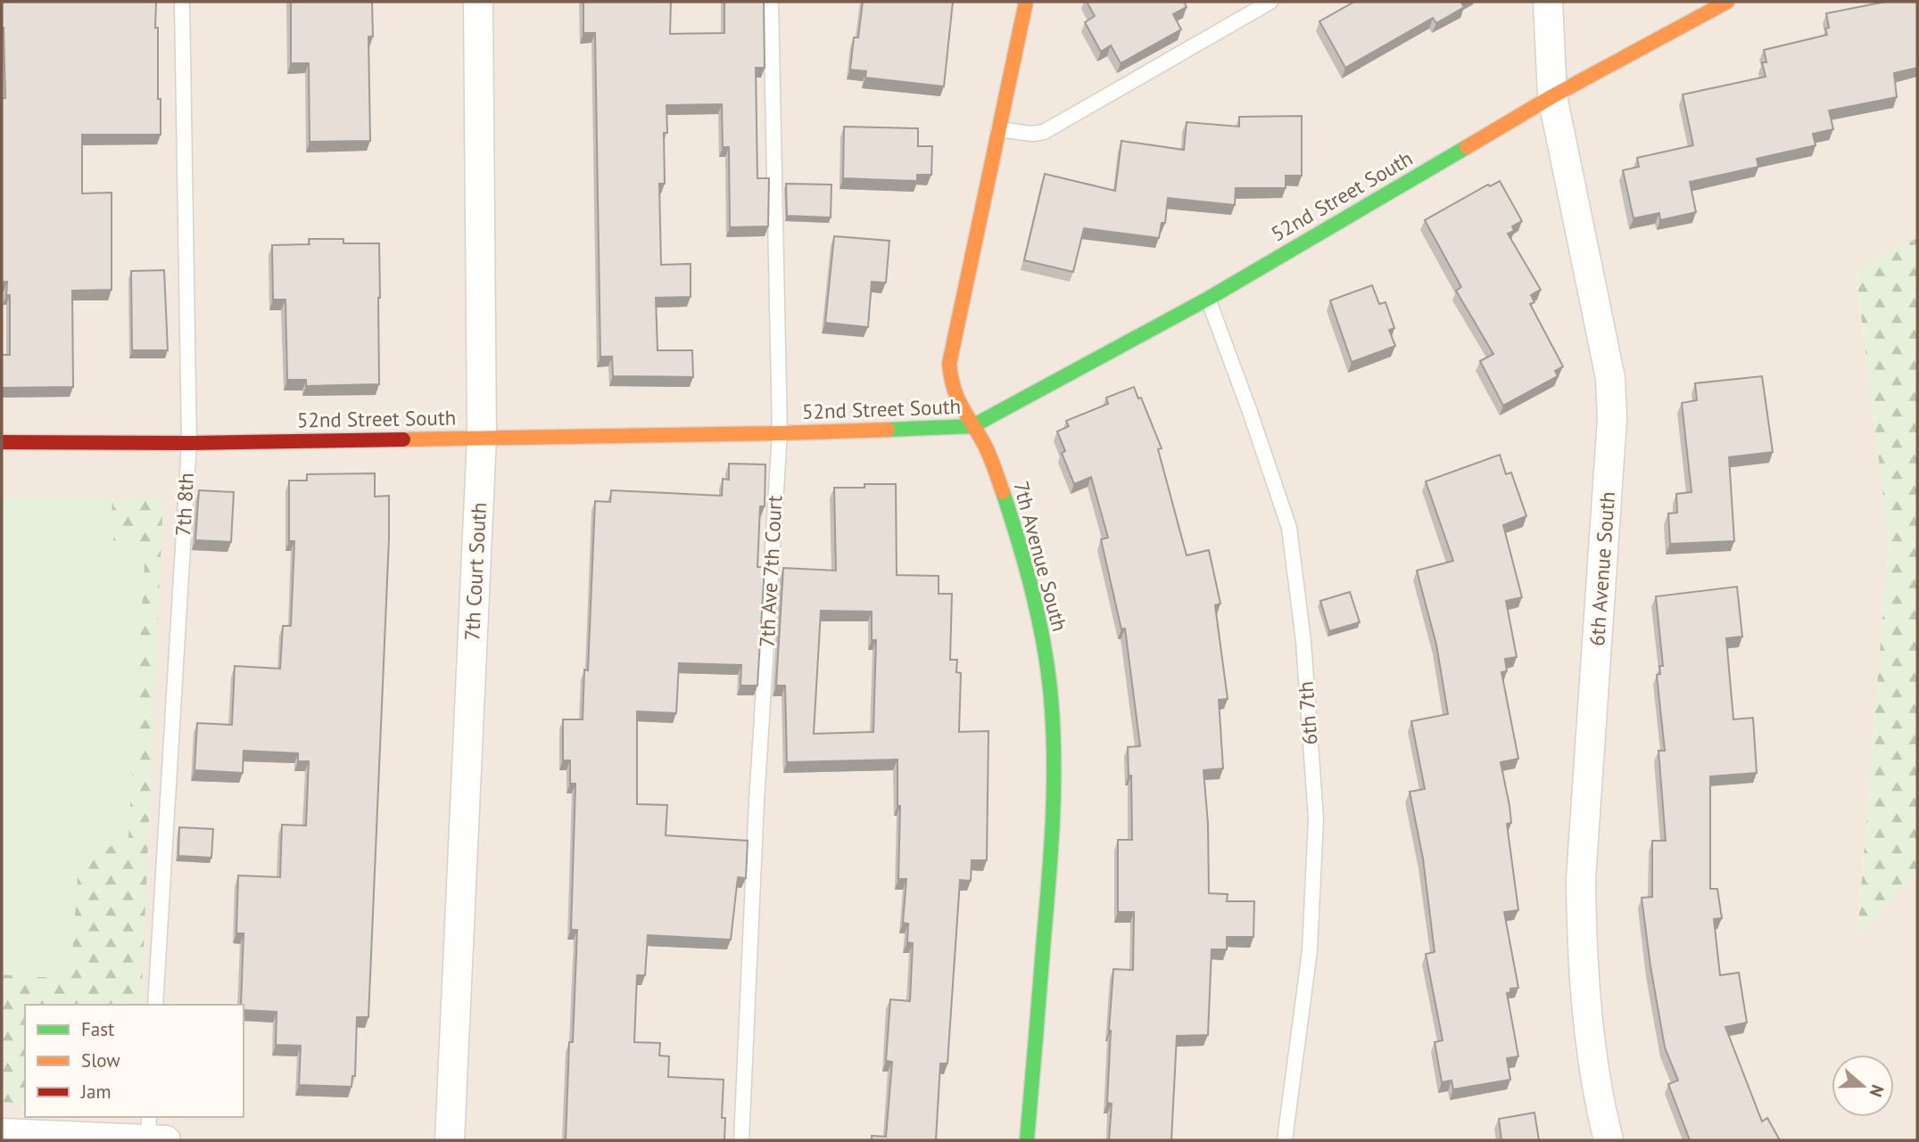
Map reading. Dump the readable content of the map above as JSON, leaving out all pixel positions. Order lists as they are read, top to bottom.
{
  "streets": {
    "street": [
      "52nd Street South",
      "7th Avenue South",
      "6th Avenue South",
      "7th Court South"
    ],
    "lane": ["7th 8th", "7th Ave 7th Court", "6th 7th"]
  },
  "crossings": [
    ["52nd Street South", "7th 8th"],
    ["52nd Street South", "7th Avenue South"],
    ["52nd Street South", "6th Avenue South"],
    ["52nd Street South", "7th Court South"],
    ["52nd Street South", "7th Ave 7th Court"],
    ["52nd Street South", "6th 7th"]
  ],
  "legend": ["Fast", "Slow", "Jam"],
  "north": "right"
}
